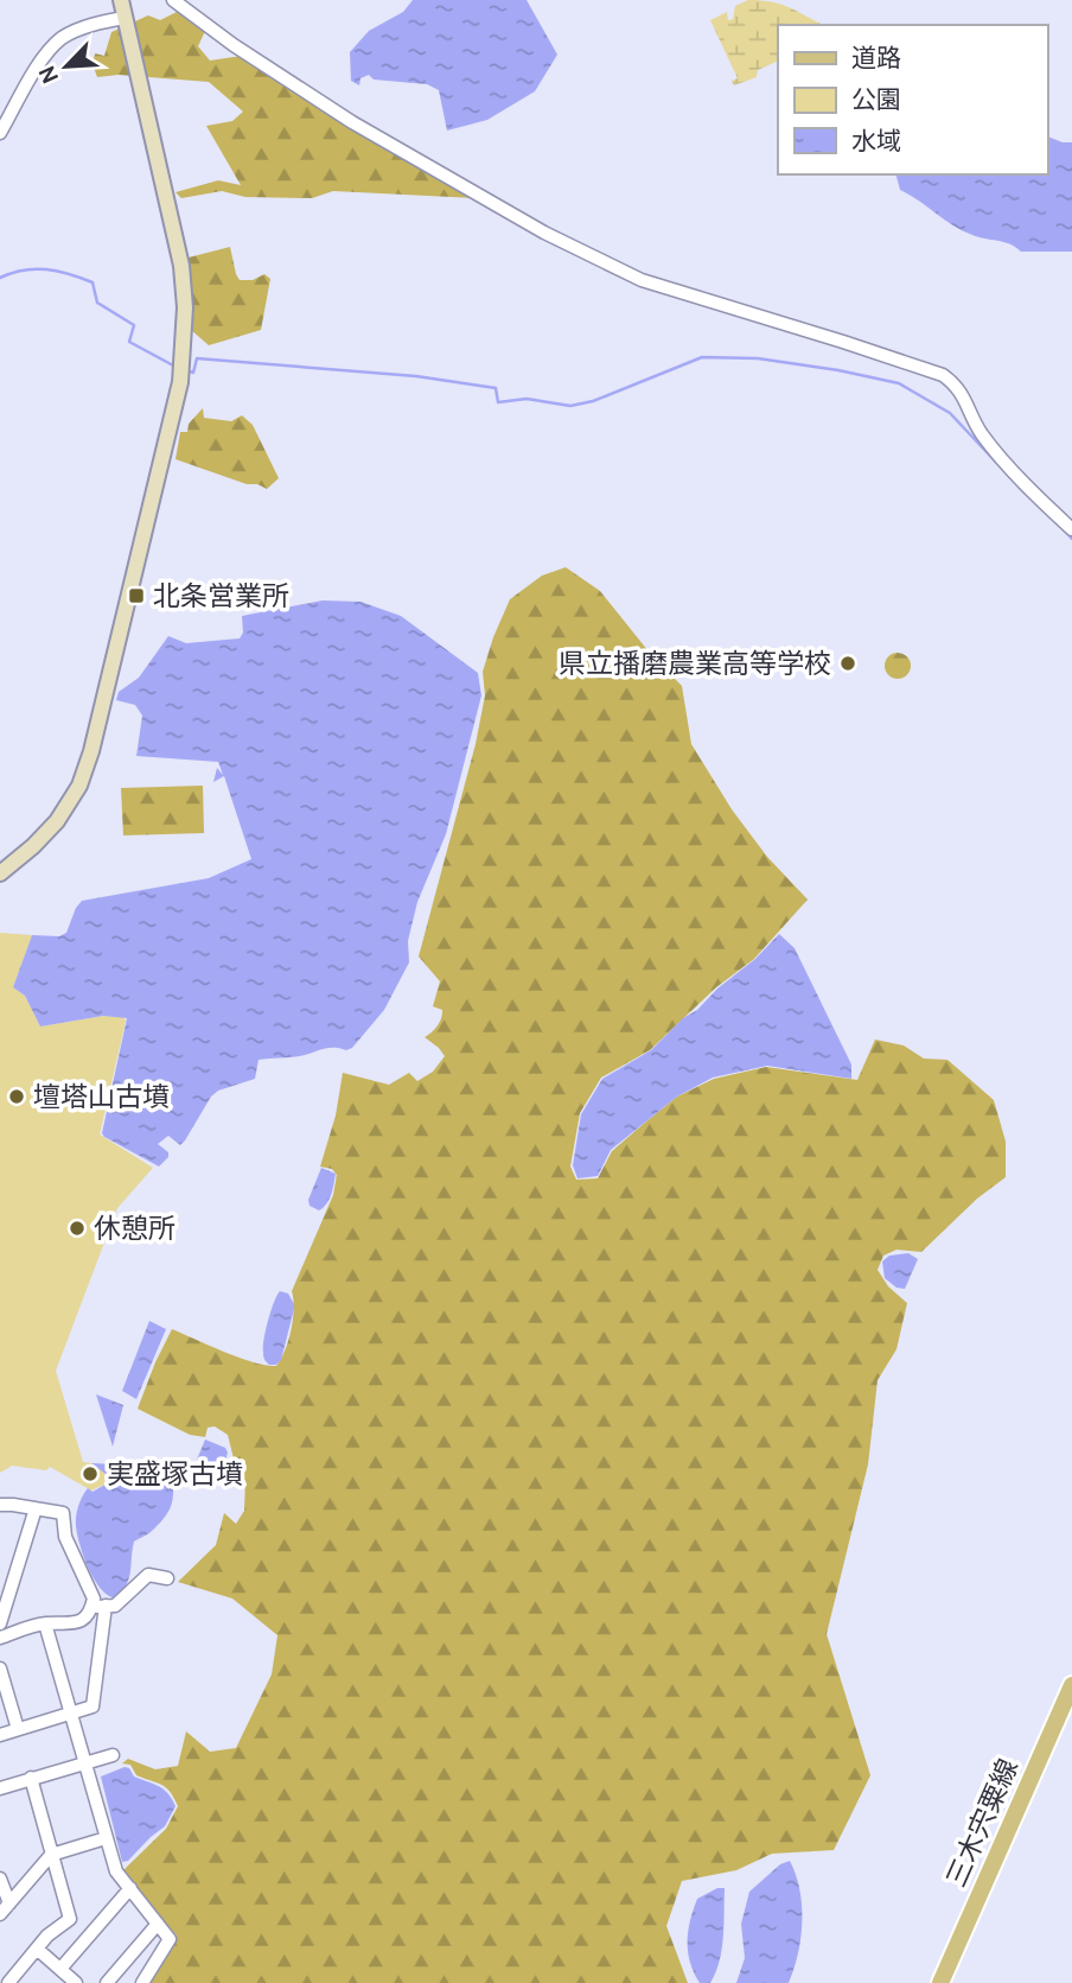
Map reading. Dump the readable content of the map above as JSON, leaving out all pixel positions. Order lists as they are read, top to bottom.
{
  "streets": {
    "main road": ["三木宍粟線"]
  },
  "places": {
    "transit": ["北条営業所"],
    "other": [
      "県立播磨農業高等学校",
      "壇塔山古墳",
      "休憩所",
      "実盛塚古墳"
    ]
  },
  "legend": ["道路", "公園", "水域"],
  "north": "bottom left"
}
